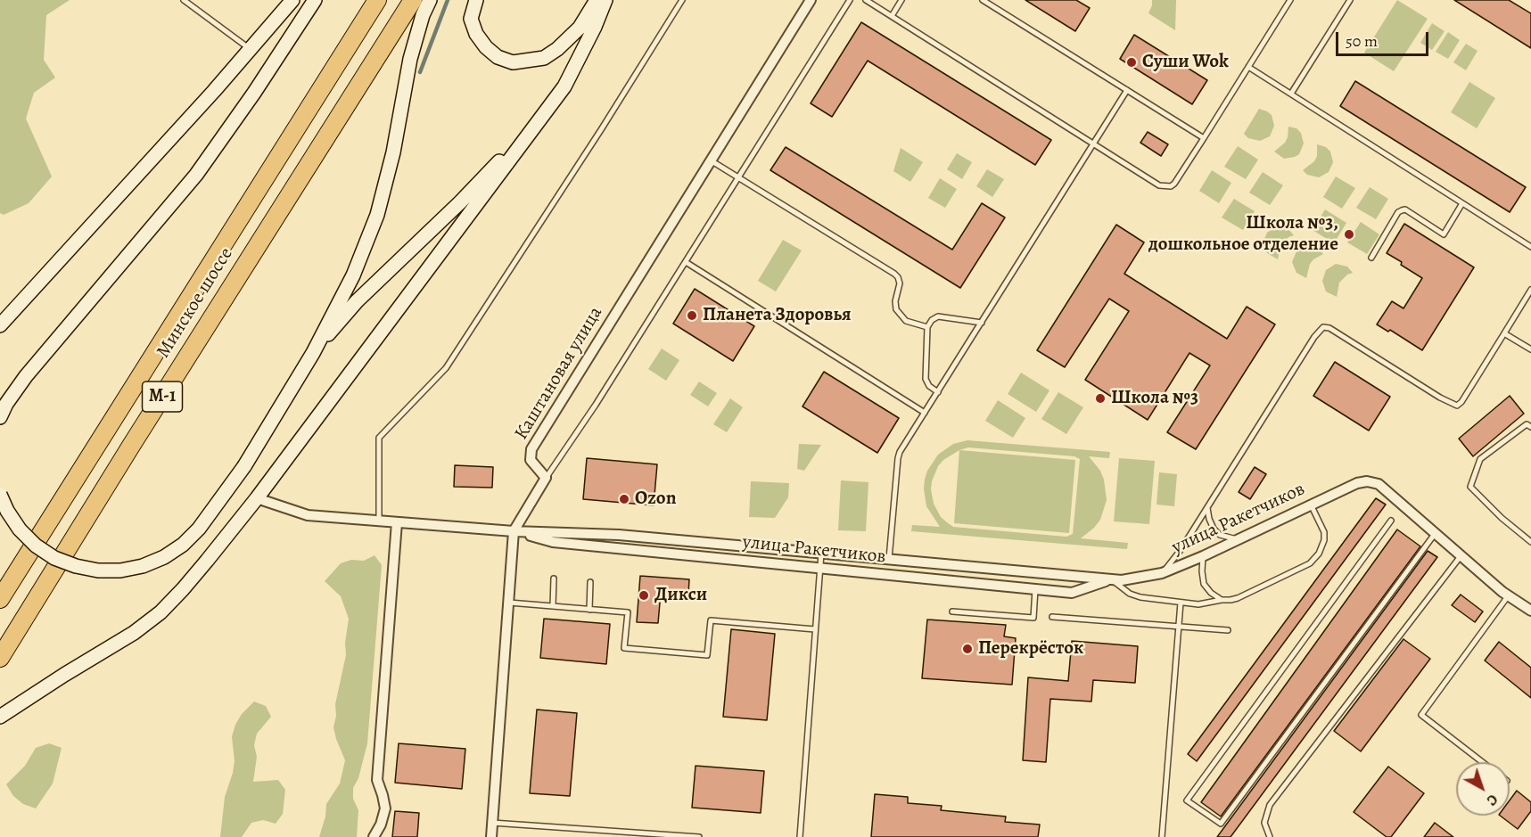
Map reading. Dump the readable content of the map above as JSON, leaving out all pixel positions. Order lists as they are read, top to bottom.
{
  "streets": {
    "highway": ["Минское шоссе", "М-1"],
    "street": ["Каштановая улица", "улица Ракетчиков"]
  },
  "places": [
    "Суши Wok",
    "Школа №3, дошкольное отделение",
    "Планета Здоровья",
    "Школа №3",
    "Ozon",
    "Дикси",
    "Перекрёсток"
  ],
  "scale_bar": "50 m",
  "north": "bottom right"
}
